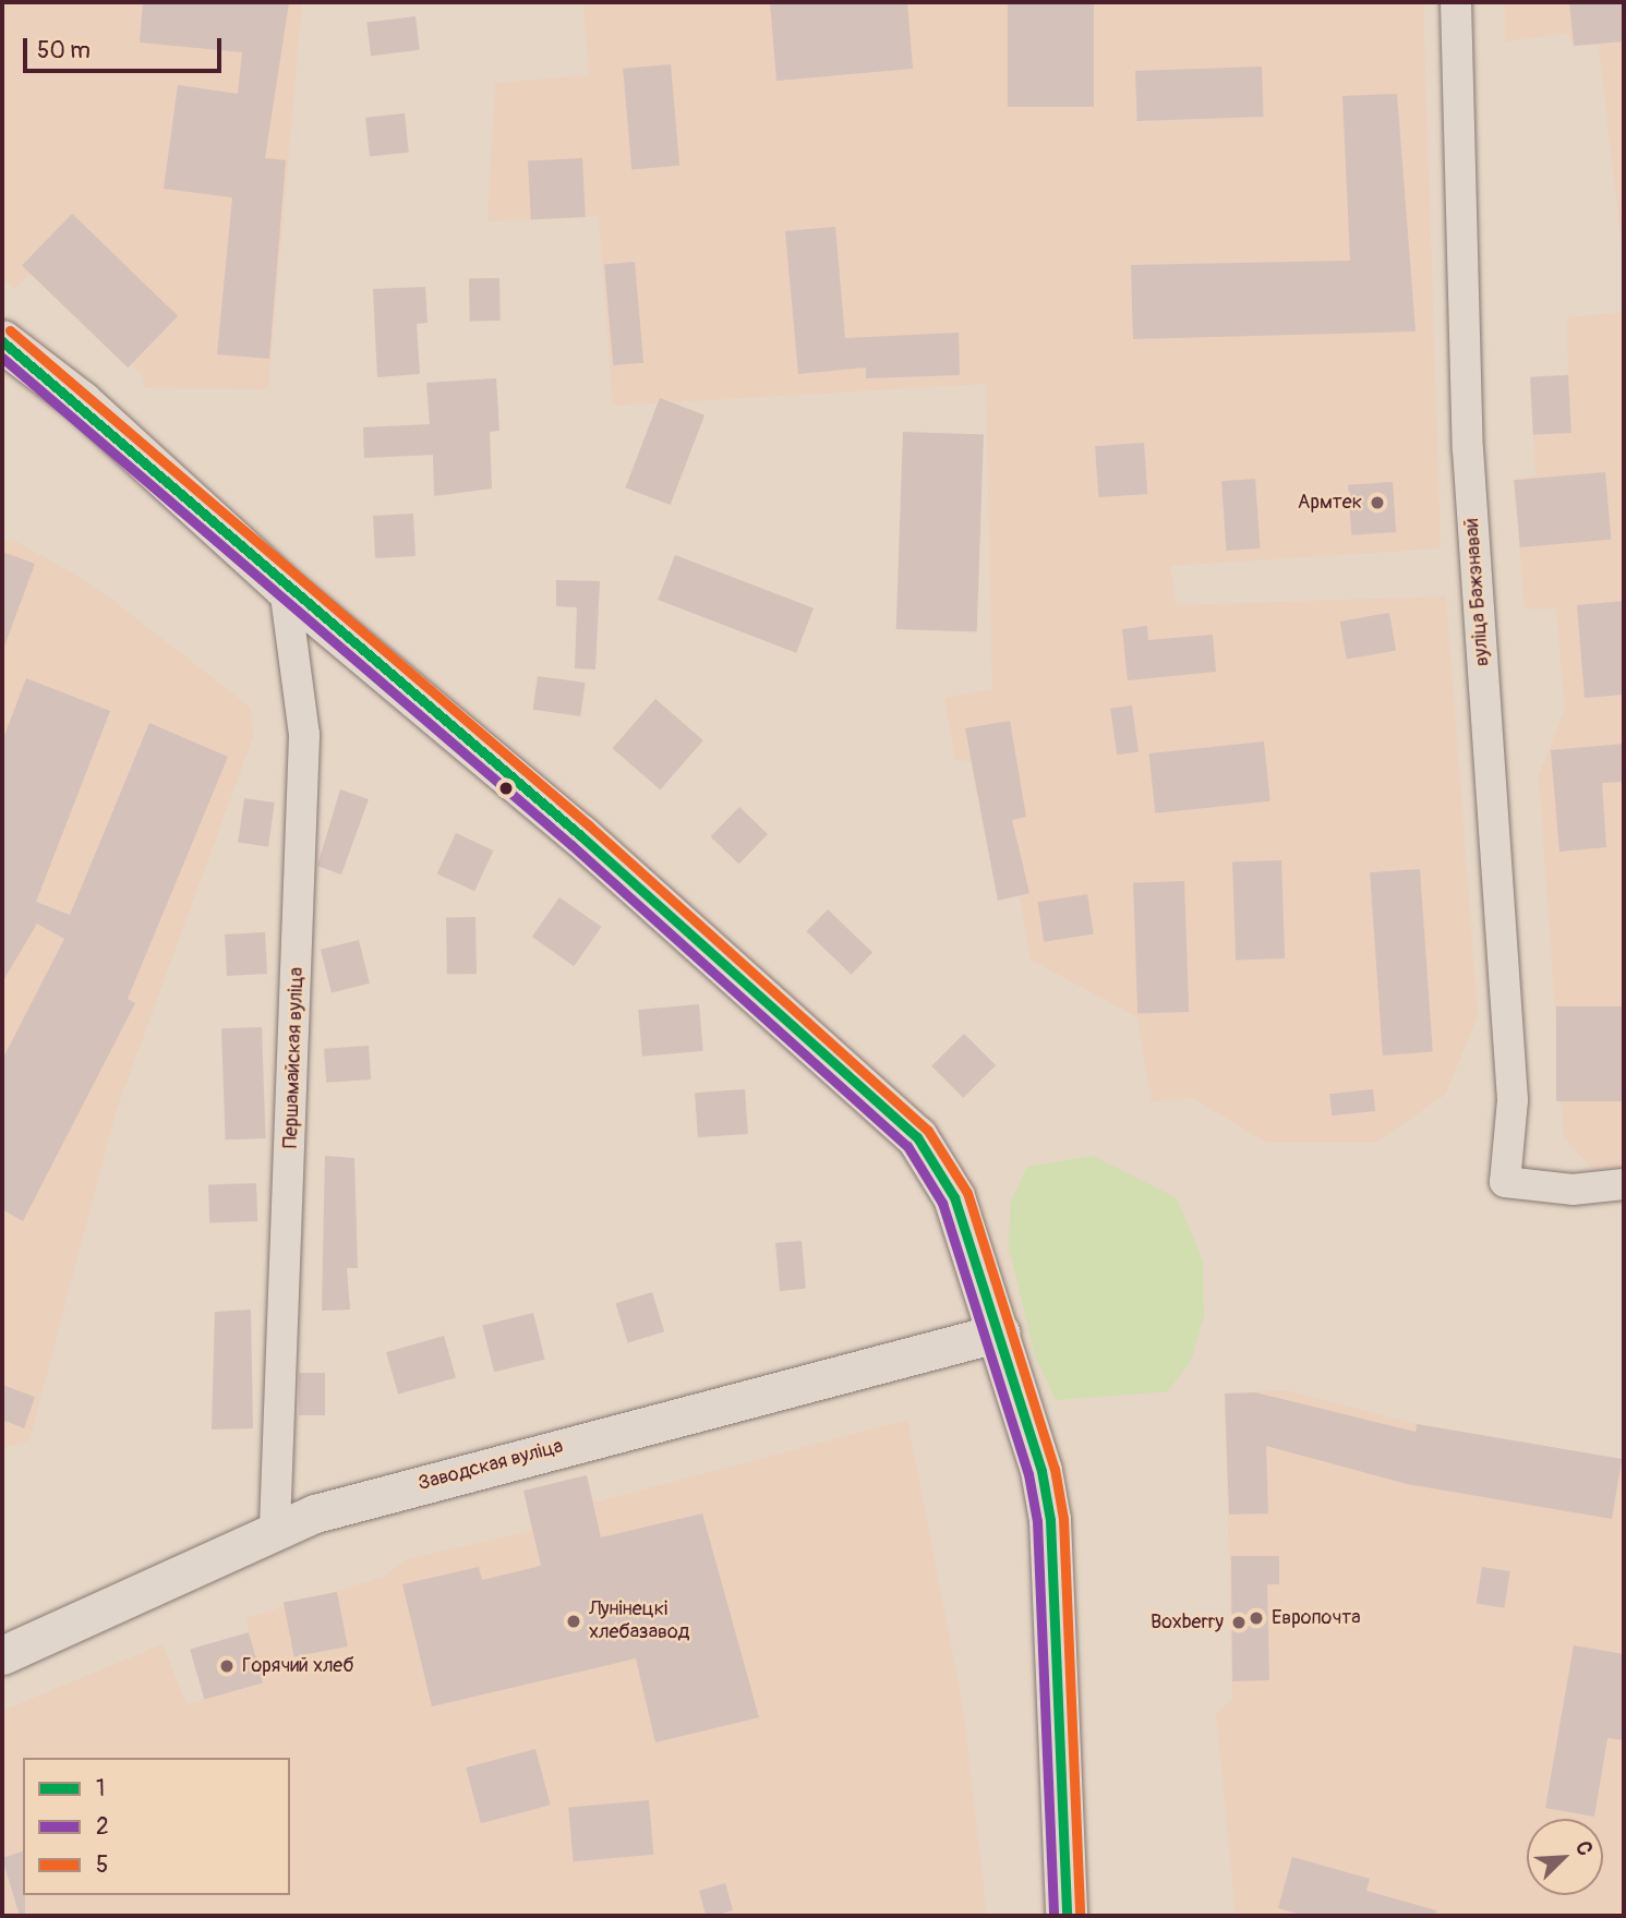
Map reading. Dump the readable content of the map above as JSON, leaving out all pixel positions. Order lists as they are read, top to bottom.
{
  "streets": {
    "street": ["вуліца Бажэнавай", "Першамайская вуліца", "Заводская вуліца"]
  },
  "crossings": [
    ["Першамайская вуліца", "Заводская вуліца"]
  ],
  "places": [
    "Армтек",
    "Европочта",
    "Лунінецкі хлебазавод",
    "Boxberry",
    "Горячий хлеб"
  ],
  "lines": ["transit line 5", "transit line 1", "transit line 2"],
  "legend": ["1", "2", "5"],
  "scale_bar": "50 m",
  "north": "top right"
}
